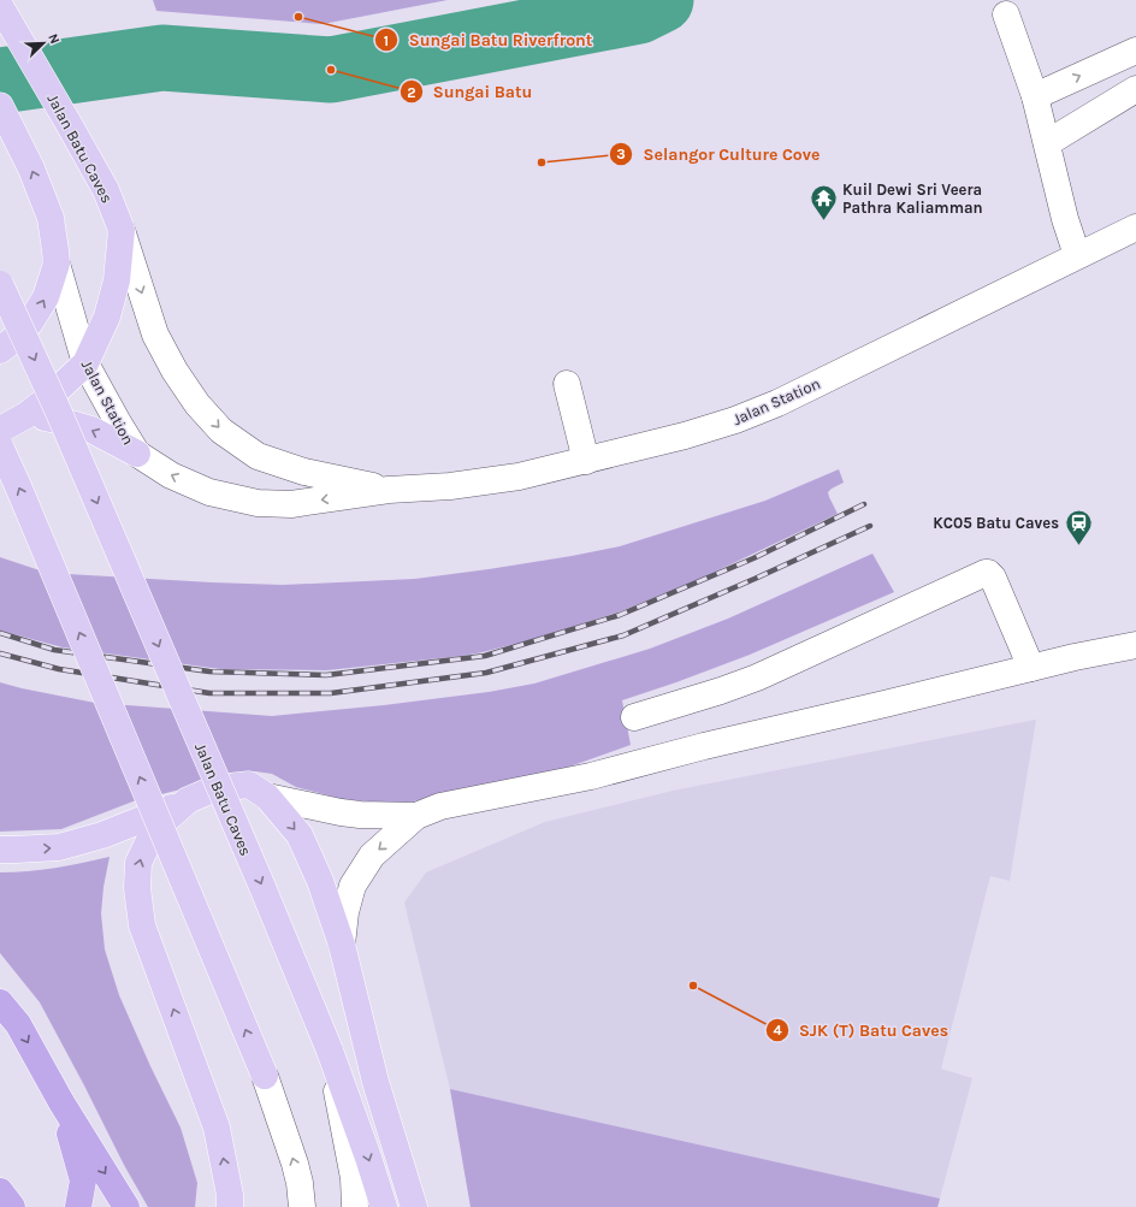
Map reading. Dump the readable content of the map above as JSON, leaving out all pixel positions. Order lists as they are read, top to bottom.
{
  "streets": {
    "main road": ["Jalan Batu Caves"],
    "street": ["Jalan Station"]
  },
  "crossings": [
    ["Jalan Batu Caves", "Jalan Station"]
  ],
  "places": {
    "other": [
      "Sungai Batu Riverfront",
      "Sungai Batu",
      "Selangor Culture Cove",
      "SJK (T) Batu Caves"
    ],
    "temple": ["Kuil Dewi Sri Veera Pathra Kaliamman"],
    "station": ["KC05 Batu Caves"]
  },
  "north": "top right"
}
